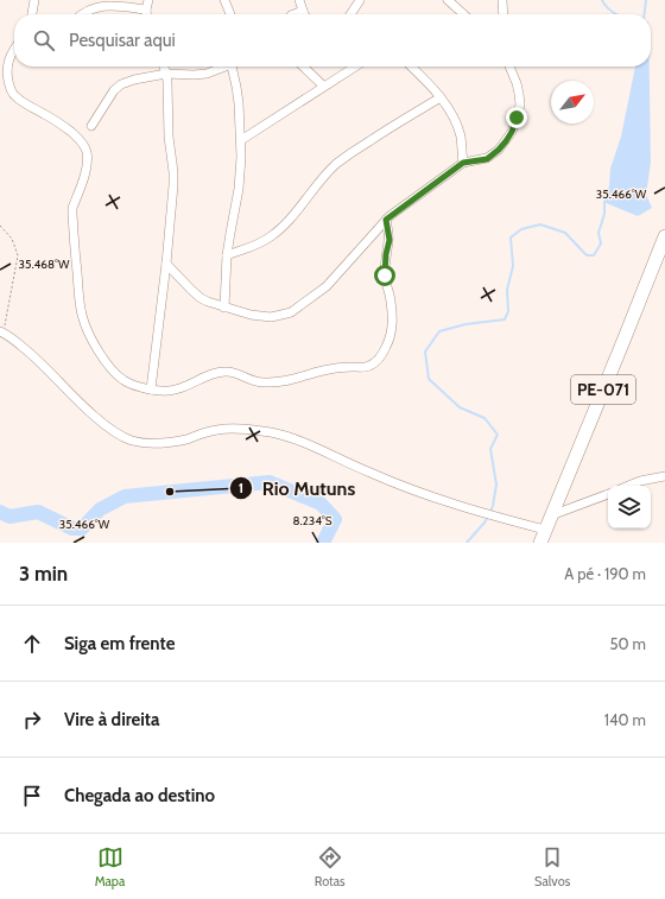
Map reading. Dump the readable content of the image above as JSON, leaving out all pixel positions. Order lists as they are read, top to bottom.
{
  "streets": {
    "main road": ["PE-071"]
  },
  "places": ["Rio Mutuns"],
  "north": "top right",
  "page": {
    "search": "Pesquisar aqui",
    "heading": ["3 min", "A pé · 190 m"],
    "list": [
      ["Siga em frente", "50 m"],
      ["Vire à direita", "140 m"],
      "Chegada ao destino"
    ],
    "nav": ["Mapa", "Rotas", "Salvos"]
  },
  "coordinates": ["35.466°W", "35.468°W", "8.234°S"]
}
